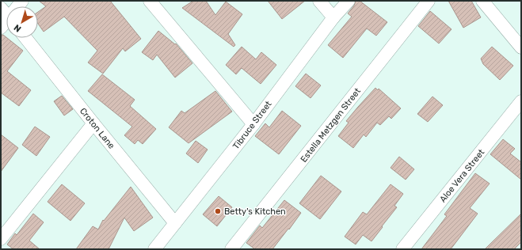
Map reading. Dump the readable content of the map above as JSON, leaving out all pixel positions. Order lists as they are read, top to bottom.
{
  "streets": {
    "street": [
      "Tibruce Street",
      "Estella Metzgen Street",
      "Croton Lane",
      "Aloe Vera Street"
    ]
  },
  "crossings": [
    ["Tibruce Street", "Croton Lane"]
  ],
  "places": ["Betty's Kitchen"],
  "north": "bottom left"
}
